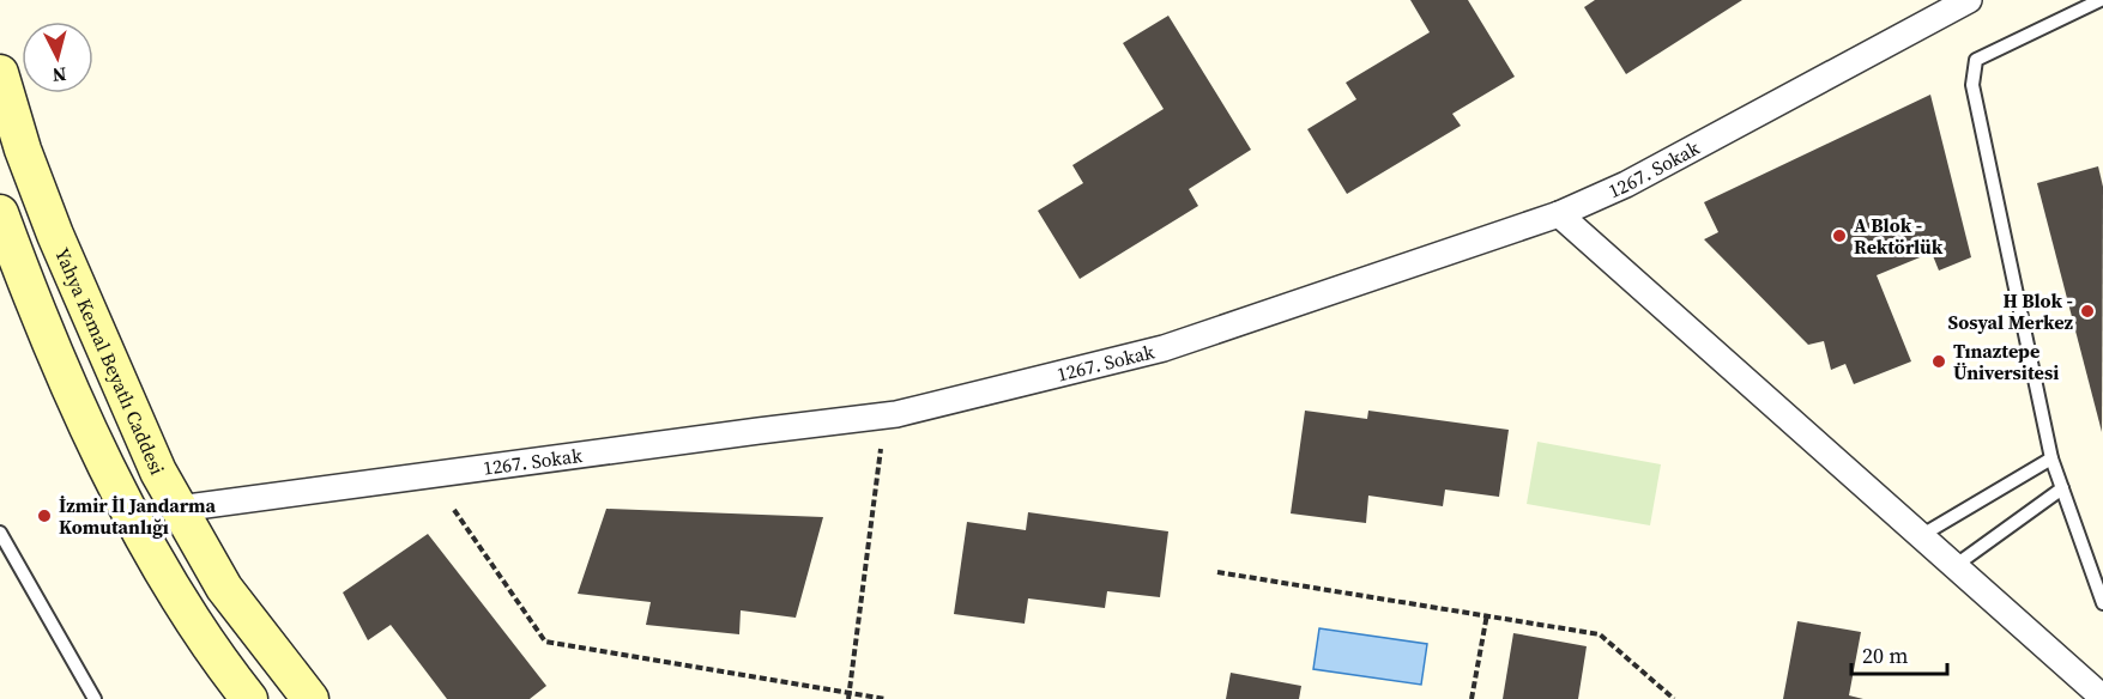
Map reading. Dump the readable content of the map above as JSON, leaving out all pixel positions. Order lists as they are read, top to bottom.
{
  "streets": {
    "main road": ["Yahya Kemal Beyatlı Caddesi"],
    "street": ["1267. Sokak"]
  },
  "crossings": [
    ["1267. Sokak", "Yahya Kemal Beyatlı Caddesi"]
  ],
  "places": [
    "A Blok - Rektörlük",
    "H Blok - Sosyal Merkez",
    "Tınaztepe Üniversitesi",
    "İzmir İl Jandarma Komutanlığı"
  ],
  "scale_bar": "20 m",
  "north": "bottom"
}
